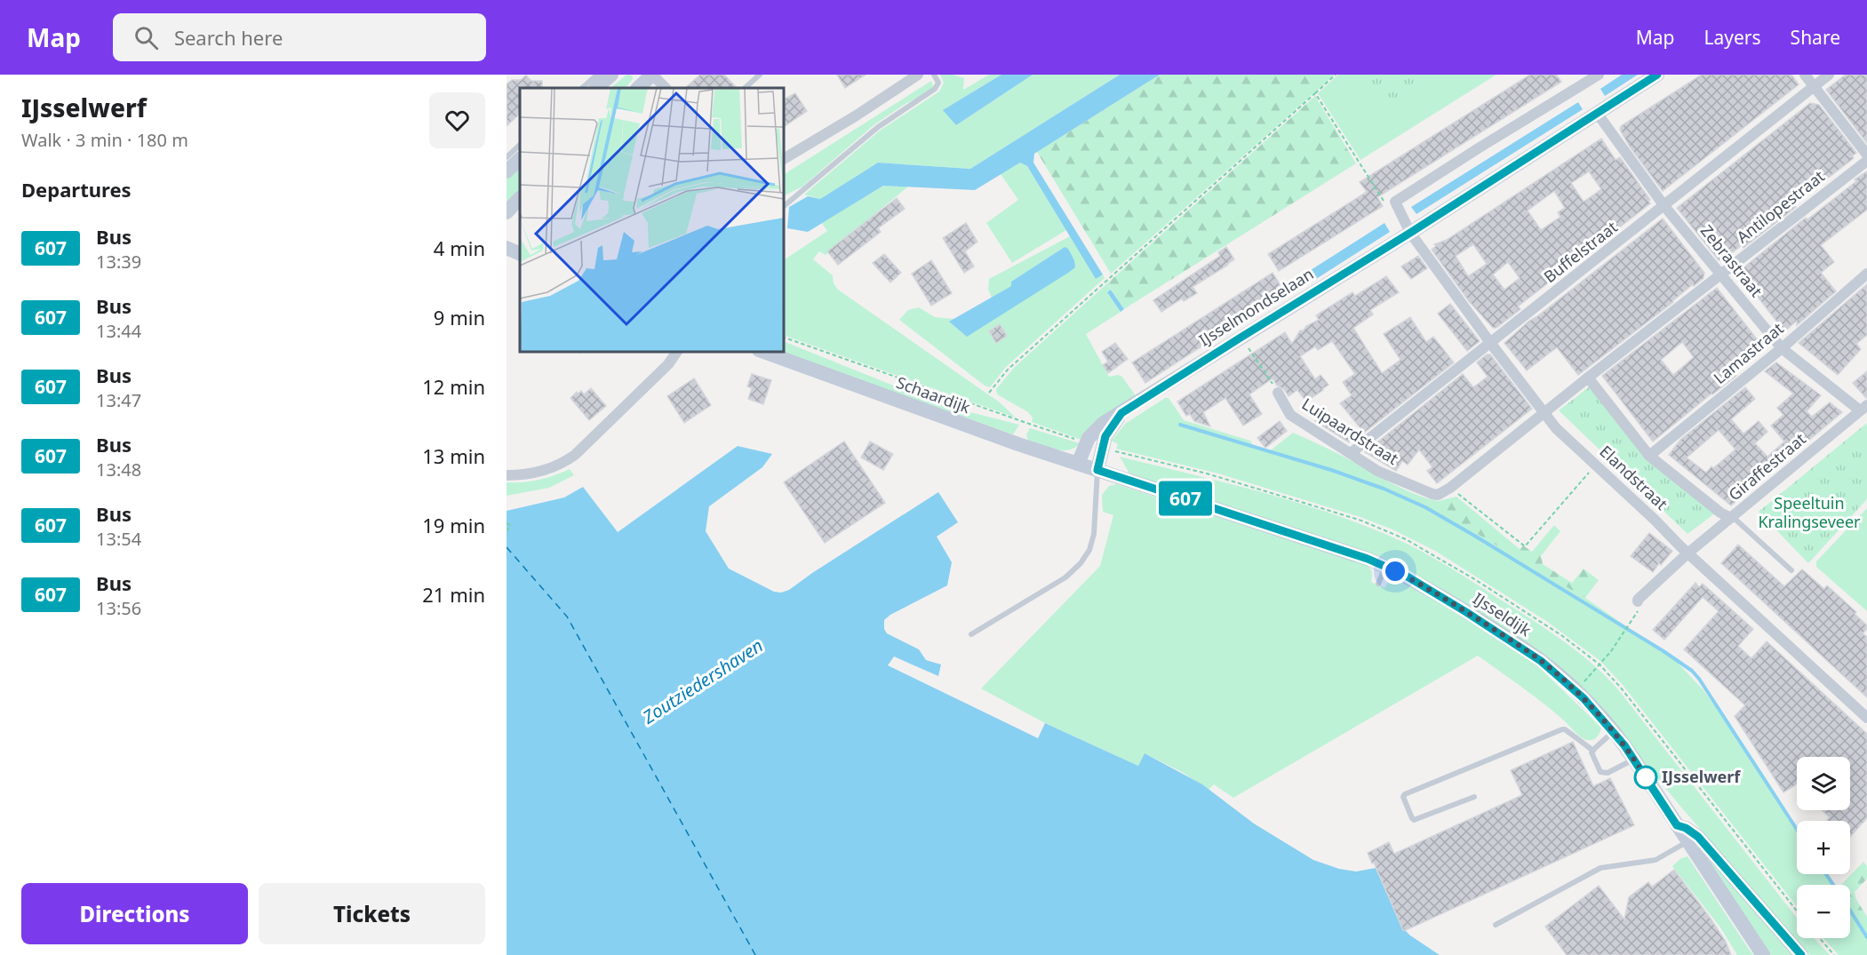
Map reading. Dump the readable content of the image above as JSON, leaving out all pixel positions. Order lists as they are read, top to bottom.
{
  "streets": {
    "street": [
      "Antilopestraat",
      "Buffelstraat",
      "Zebrastraat",
      "IJsselmondselaan",
      "Lamastraat",
      "Schaardijk",
      "Luipaardstraat",
      "Giraffestraat",
      "Elandstraat",
      "IJsseldijk"
    ]
  },
  "crossings": [
    ["Antilopestraat", "Zebrastraat"],
    ["Antilopestraat", "Luipaardstraat"],
    ["Antilopestraat", "Elandstraat"],
    ["Buffelstraat", "Zebrastraat"],
    ["Buffelstraat", "Luipaardstraat"],
    ["Buffelstraat", "Elandstraat"],
    ["Zebrastraat", "IJsselmondselaan"],
    ["Zebrastraat", "Lamastraat"],
    ["Zebrastraat", "Giraffestraat"],
    ["IJsselmondselaan", "Schaardijk"],
    ["IJsselmondselaan", "Elandstraat"],
    ["IJsselmondselaan", "IJsseldijk"],
    ["Lamastraat", "Elandstraat"],
    ["Schaardijk", "IJsseldijk"],
    ["Luipaardstraat", "Elandstraat"],
    ["Giraffestraat", "Elandstraat"]
  ],
  "water": ["Zoutziedershaven"],
  "parks": ["Speeltuin Kralingseveer"],
  "places": ["IJsselwerf"],
  "lines": ["bus line 607"],
  "page": {
    "header": "Map",
    "search": "Search here",
    "nav": ["Map", "Layers", "Share"],
    "heading": [
      ["IJsselwerf", "Walk · 3 min · 180 m"],
      "Departures"
    ],
    "on_map": "607",
    "list": [
      {
        "mark": "607",
        "name": "Bus",
        "note": "13:39",
        "value": "4 min"
      },
      {
        "mark": "607",
        "name": "Bus",
        "note": "13:44",
        "value": "9 min"
      },
      {
        "mark": "607",
        "name": "Bus",
        "note": "13:47",
        "value": "12 min"
      },
      {
        "mark": "607",
        "name": "Bus",
        "note": "13:48",
        "value": "13 min"
      },
      {
        "mark": "607",
        "name": "Bus",
        "note": "13:54",
        "value": "19 min"
      },
      {
        "mark": "607",
        "name": "Bus",
        "note": "13:56",
        "value": "21 min"
      }
    ],
    "map_buttons": ["+", "−"],
    "buttons": ["Directions", "Tickets"]
  }
}
